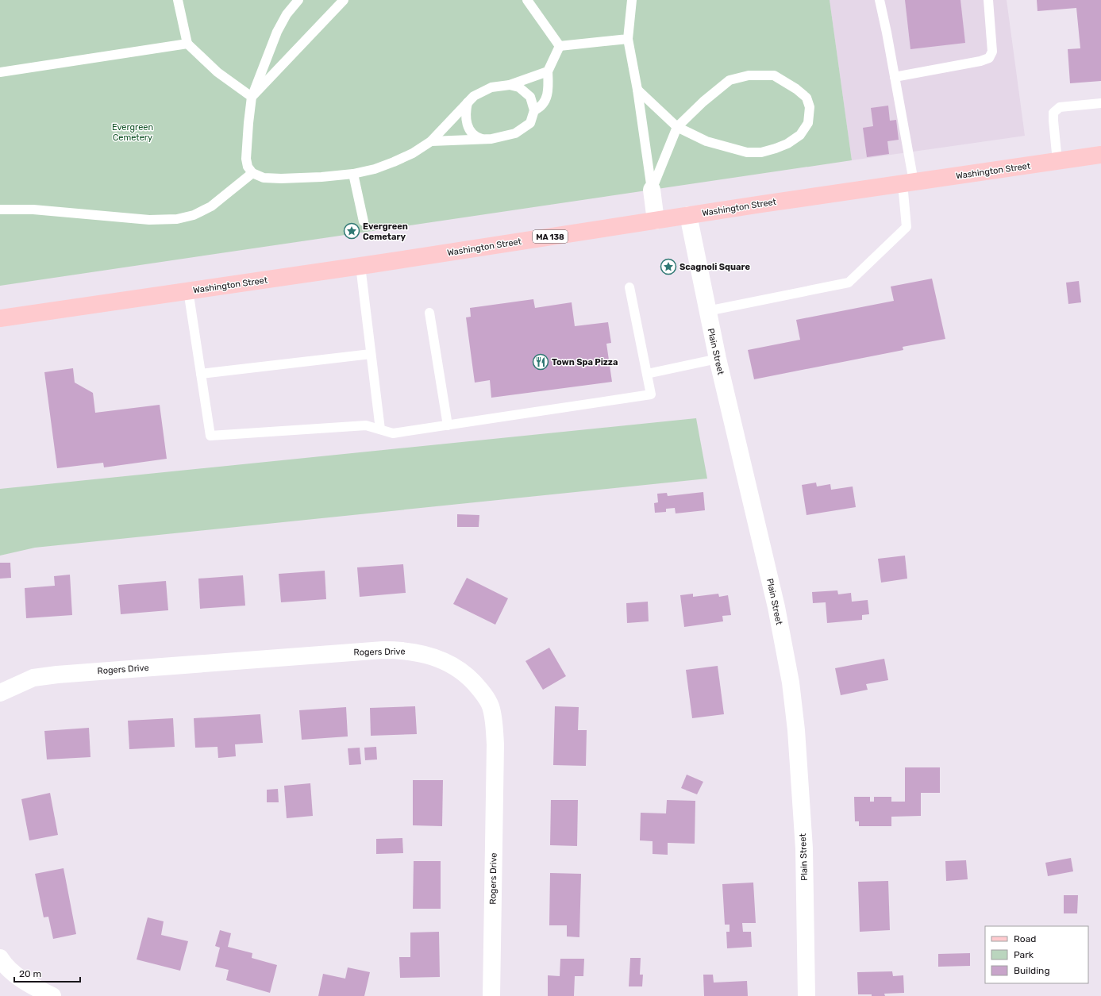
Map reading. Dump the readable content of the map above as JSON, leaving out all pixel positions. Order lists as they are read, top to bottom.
{
  "streets": {
    "main road": ["Washington Street", "MA 138"],
    "street": ["Plain Street", "Rogers Drive"]
  },
  "crossings": [
    ["Washington Street", "Plain Street"]
  ],
  "parks": ["Evergreen Cemetery"],
  "places": {
    "place": ["Evergreen Cemetary", "Scagnoli Square"],
    "restaurant": ["Town Spa Pizza"]
  },
  "legend": ["Road", "Park", "Building"],
  "scale_bar": "20 m"
}
